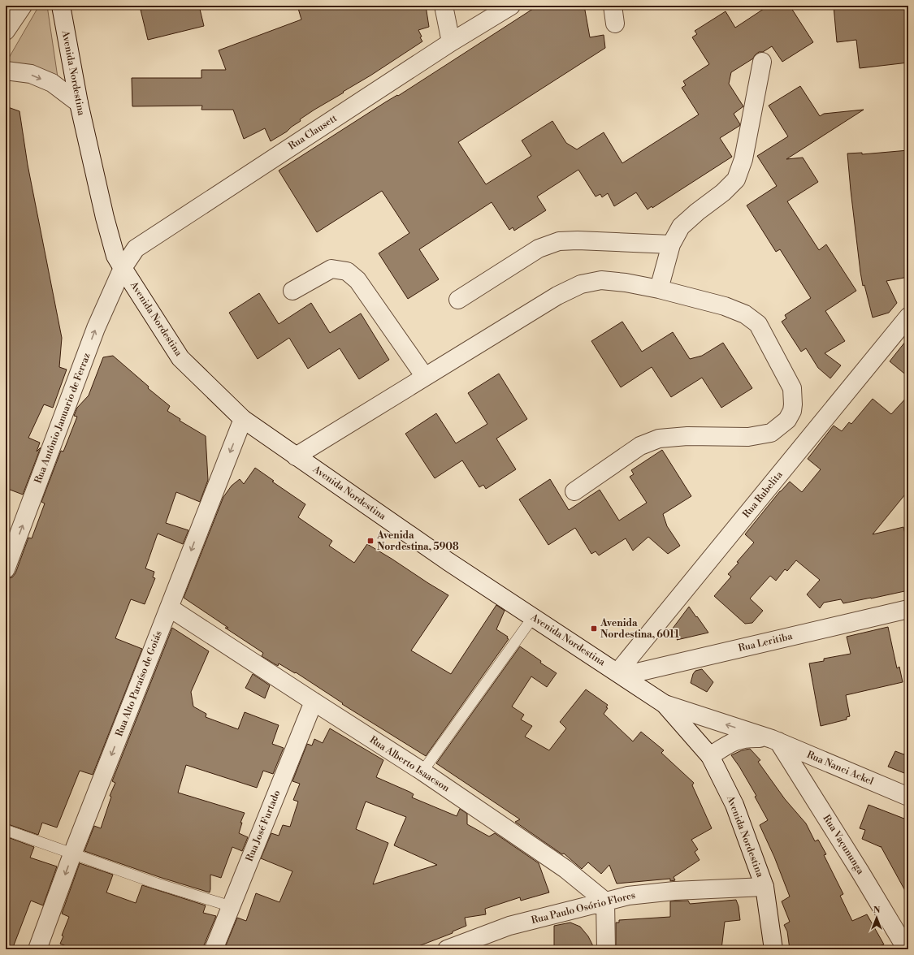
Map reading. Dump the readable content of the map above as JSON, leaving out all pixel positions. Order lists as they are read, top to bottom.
{
  "streets": {
    "street": [
      "Avenida Nordestina",
      "Rua Clausett",
      "Rua Antônio Januario de Ferraz",
      "Rua Rubelita",
      "Rua Leritiba",
      "Rua Alto Paraíso de Goiás",
      "Rua Alberto Isaacson",
      "Rua Nanci Ackel",
      "Rua José Furtado",
      "Rua Vaçununga",
      "Rua Paulo Osório Flores"
    ]
  },
  "crossings": [
    ["Avenida Nordestina", "Rua Clausett"],
    ["Avenida Nordestina", "Rua Antônio Januario de Ferraz"],
    ["Avenida Nordestina", "Rua Rubelita"],
    ["Avenida Nordestina", "Rua Leritiba"],
    ["Avenida Nordestina", "Rua Alto Paraíso de Goiás"],
    ["Avenida Nordestina", "Rua Nanci Ackel"],
    ["Avenida Nordestina", "Rua Paulo Osório Flores"],
    ["Rua Clausett", "Rua Antônio Januario de Ferraz"],
    ["Rua Rubelita", "Rua Leritiba"],
    ["Rua Alto Paraíso de Goiás", "Rua Alberto Isaacson"],
    ["Rua Alberto Isaacson", "Rua José Furtado"],
    ["Rua Alberto Isaacson", "Rua Paulo Osório Flores"],
    ["Rua Nanci Ackel", "Rua Vaçununga"]
  ],
  "one_way": ["Rua Antônio Januario de Ferraz", "Rua Alto Paraíso de Goiás", "Rua Nanci Ackel"],
  "places": {
    "transit": ["Avenida Nordestina, 5908", "Avenida Nordestina, 6011"]
  },
  "north": "top"
}
